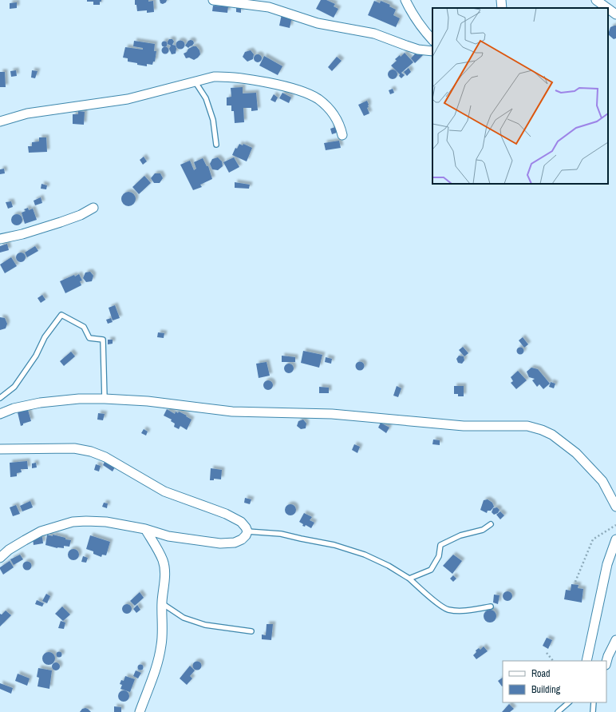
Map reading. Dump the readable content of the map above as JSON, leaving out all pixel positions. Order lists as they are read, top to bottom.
{
  "legend": ["Road", "Building"]
}
